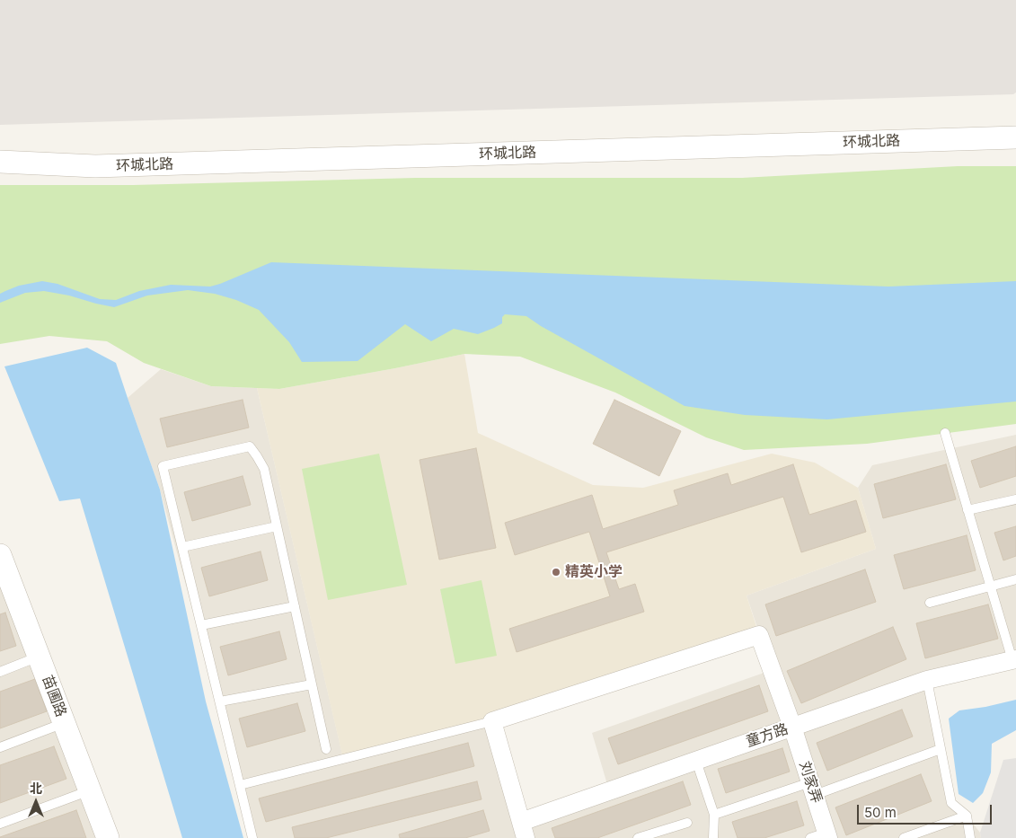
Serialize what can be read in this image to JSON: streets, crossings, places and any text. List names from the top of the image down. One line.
{"streets":{"street":["环城北路","苗圃路","童方路","刘家弄"]},"crossings":[["童方路","刘家弄"]],"places":["精英小学"],"scale_bar":"50 m","north":"top"}
